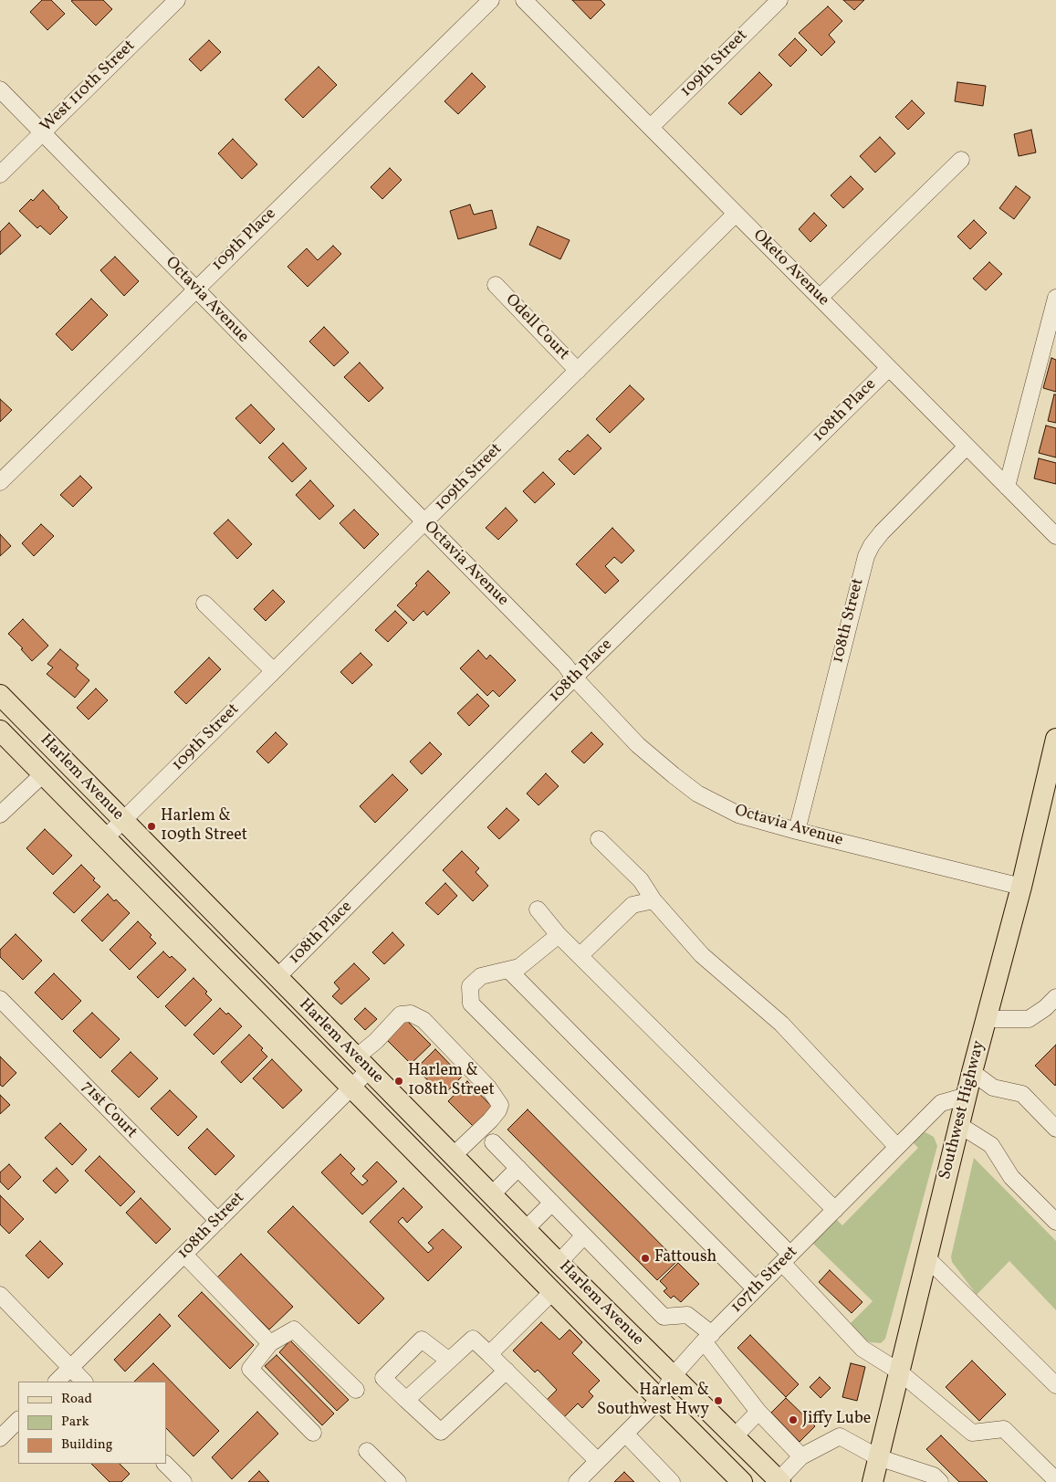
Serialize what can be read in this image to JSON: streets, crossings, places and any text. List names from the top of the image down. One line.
{"streets":{"main road":["Harlem Avenue","Southwest Highway"],"street":["109th Street","West 110th Street","109th Place","Oketo Avenue","Octavia Avenue","Odell Court","108th Place","108th Street","71st Court","107th Street"]},"crossings":[["109th Street","Oketo Avenue"],["109th Street","Octavia Avenue"],["109th Street","Odell Court"],["109th Street","Harlem Avenue"],["West 110th Street","Octavia Avenue"],["109th Place","Octavia Avenue"],["Oketo Avenue","108th Place"],["Oketo Avenue","108th Street"],["Octavia Avenue","108th Place"],["Octavia Avenue","108th Street"],["Octavia Avenue","Southwest Highway"],["108th Place","Harlem Avenue"],["108th Street","Harlem Avenue"],["108th Street","71st Court"],["Harlem Avenue","107th Street"],["Southwest Highway","107th Street"]],"places":["Harlem & 109th Street","Harlem & 108th Street","Fattoush","Harlem & Southwest Hwy","Jiffy Lube"],"legend":["Road","Park","Building"]}
